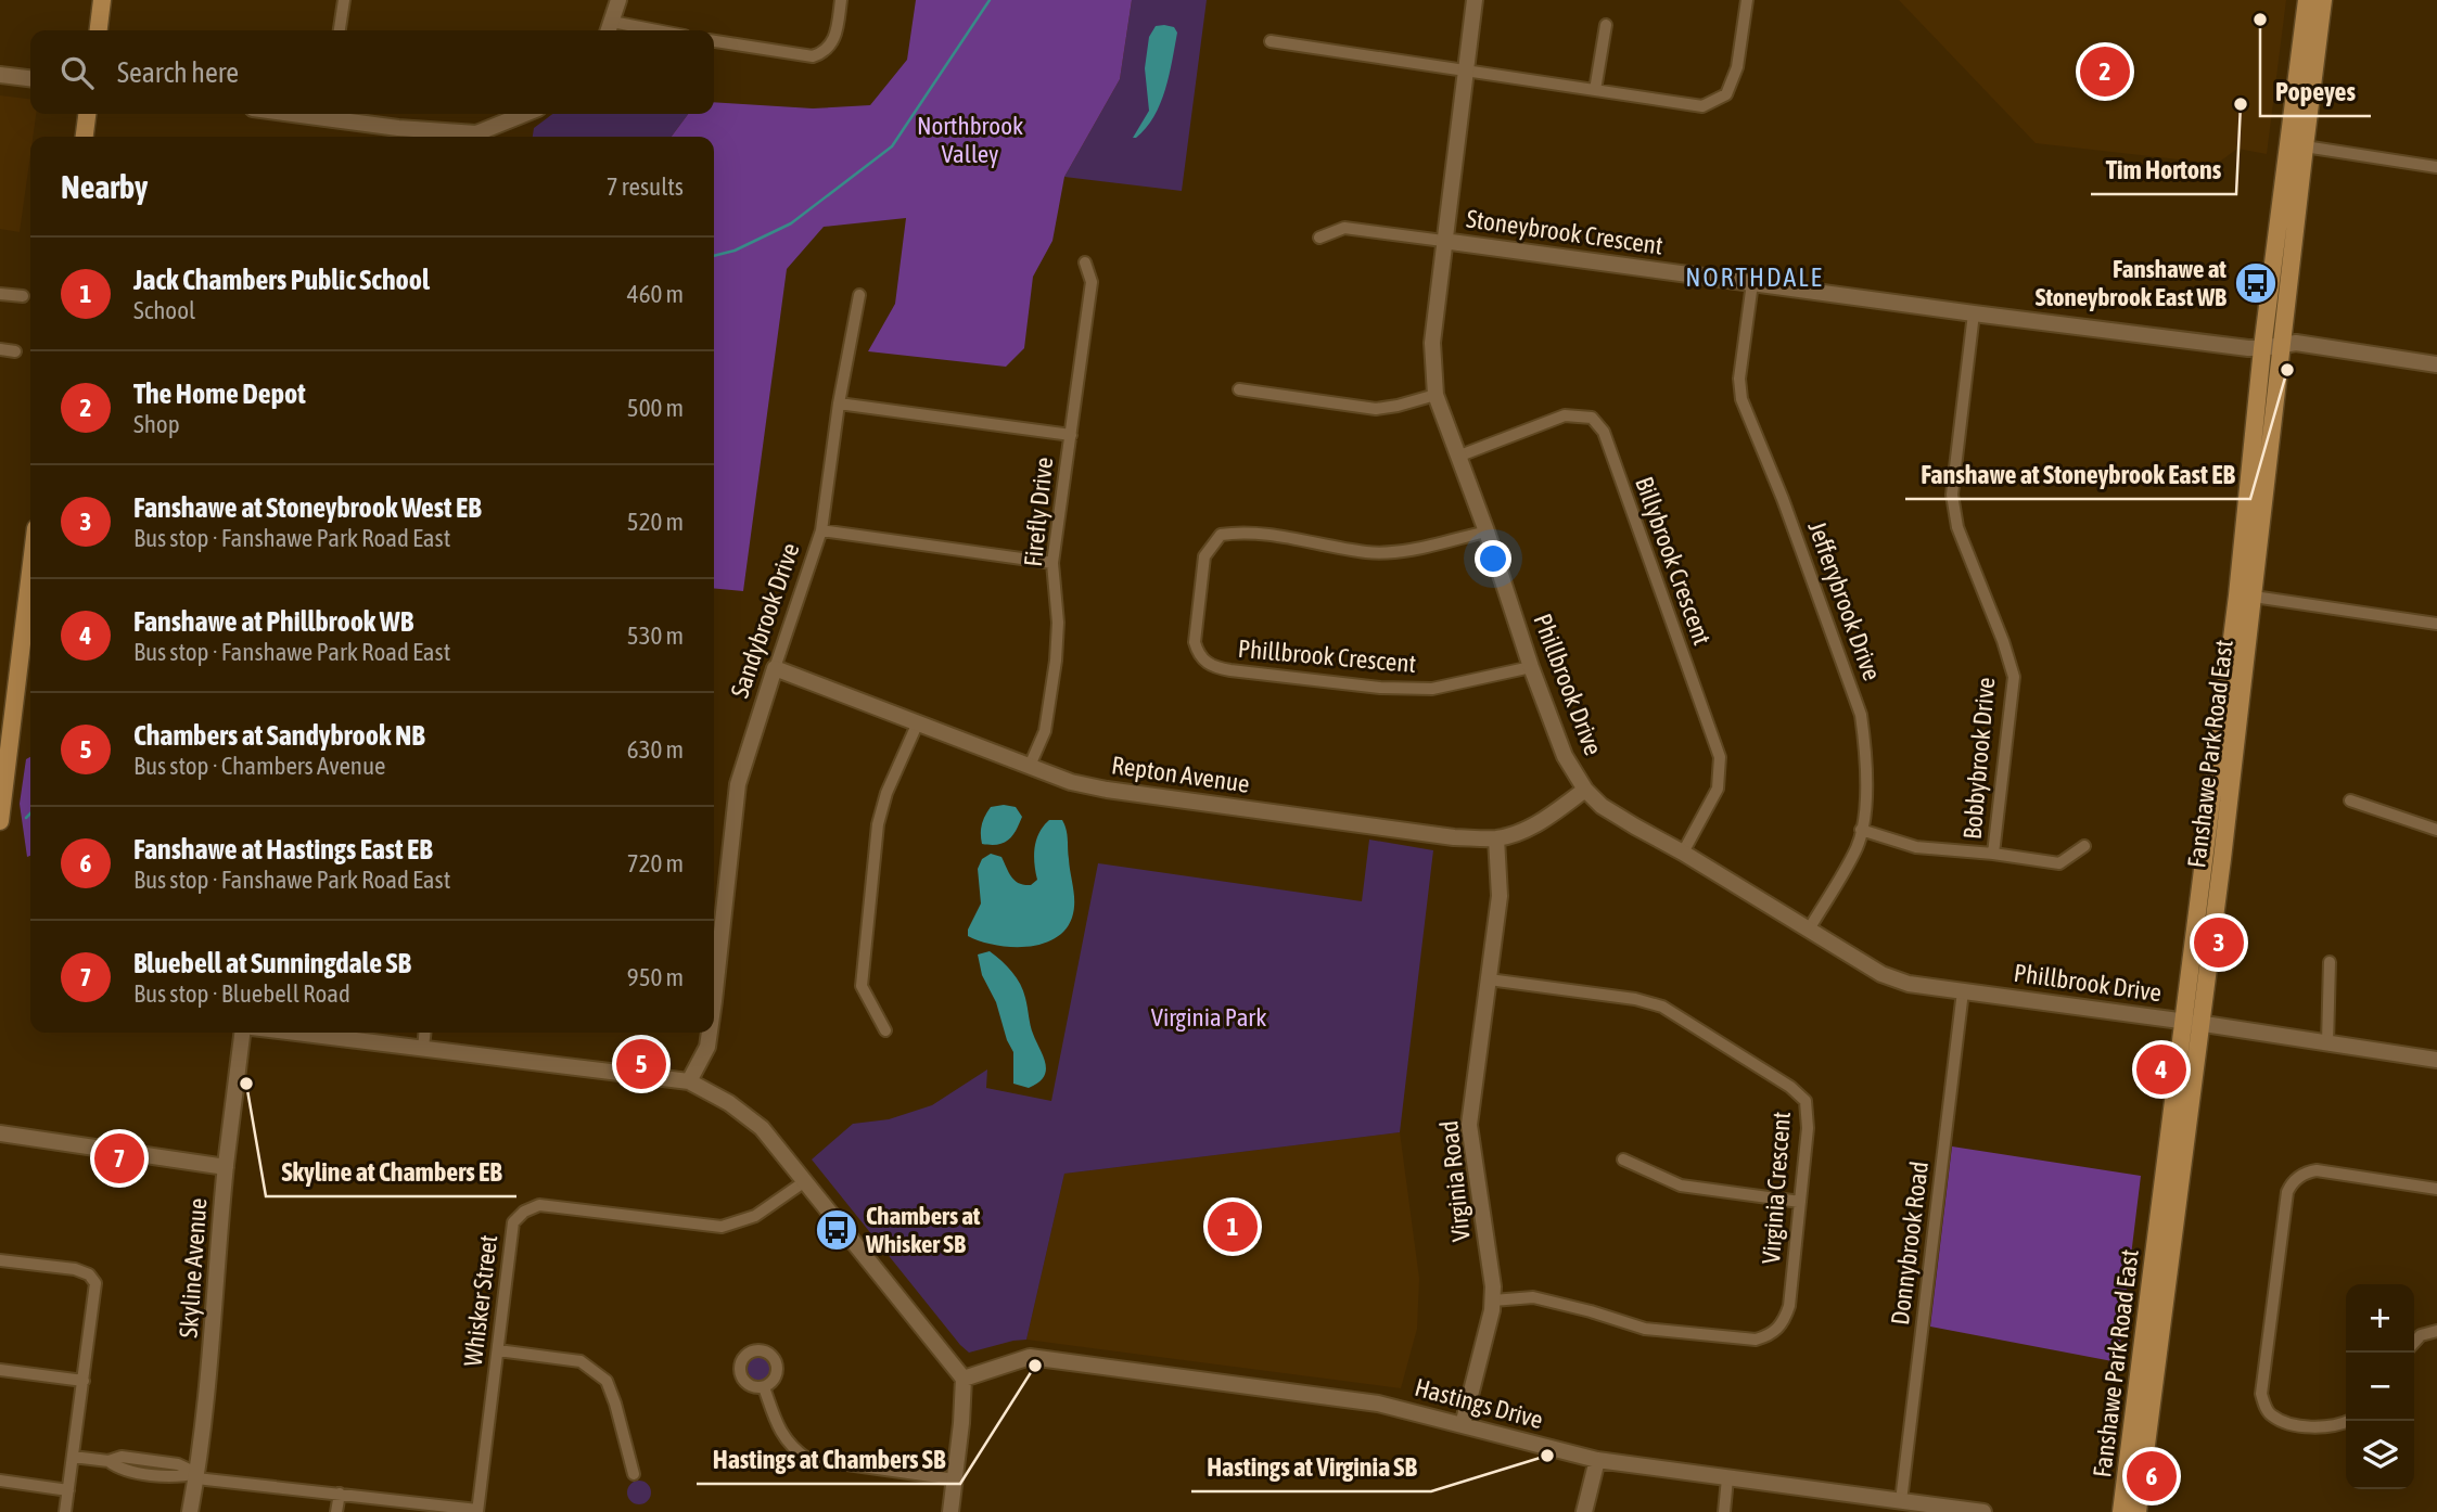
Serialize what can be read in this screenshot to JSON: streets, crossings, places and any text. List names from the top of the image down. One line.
{"streets":{"main road":["Fanshawe Park Road East"],"street":["Stoneybrook Crescent","Firefly Drive","Billybrook Crescent","Jefferybrook Drive","Sandybrook Drive","Phillbrook Crescent","Phillbrook Drive","Bobbybrook Drive","Repton Avenue","Virginia Road","Virginia Crescent","Donnybrook Road","Skyline Avenue","Whisker Street","Hastings Drive"]},"crossings":[["Stoneybrook Crescent","Jefferybrook Drive"],["Stoneybrook Crescent","Phillbrook Drive"],["Stoneybrook Crescent","Fanshawe Park Road East"],["Stoneybrook Crescent","Bobbybrook Drive"],["Firefly Drive","Sandybrook Drive"],["Firefly Drive","Repton Avenue"],["Billybrook Crescent","Phillbrook Drive"],["Jefferybrook Drive","Phillbrook Drive"],["Sandybrook Drive","Repton Avenue"],["Phillbrook Crescent","Phillbrook Drive"],["Phillbrook Drive","Fanshawe Park Road East"],["Phillbrook Drive","Repton Avenue"],["Phillbrook Drive","Donnybrook Road"],["Repton Avenue","Virginia Road"],["Virginia Road","Virginia Crescent"],["Virginia Road","Hastings Drive"],["Donnybrook Road","Hastings Drive"]],"districts":["NORTHDALE"],"parks":["Northbrook Valley","Virginia Park"],"places":{"other":["Popeyes","Tim Hortons","Fanshawe at Stoneybrook East EB","Skyline at Chambers EB","Hastings at Chambers SB","Hastings at Virginia SB"],"bus stop":["Fanshawe at Stoneybrook East WB","Chambers at Whisker SB"]},"page":{"search":"Search here","pins":["2","3","5","4","7","1","6"],"heading":["Nearby","7 results"],"list":[{"mark":"1","name":"Jack Chambers Public School","note":"School","value":"460 m"},{"mark":"2","name":"The Home Depot","note":"Shop","value":"500 m"},{"mark":"3","name":"Fanshawe at Stoneybrook West EB","note":"Bus stop · Fanshawe Park Road East","value":"520 m"},{"mark":"4","name":"Fanshawe at Phillbrook WB","note":"Bus stop · Fanshawe Park Road East","value":"530 m"},{"mark":"5","name":"Chambers at Sandybrook NB","note":"Bus stop · Chambers Avenue","value":"630 m"},{"mark":"6","name":"Fanshawe at Hastings East EB","note":"Bus stop · Fanshawe Park Road East","value":"720 m"},{"mark":"7","name":"Bluebell at Sunningdale SB","note":"Bus stop · Bluebell Road","value":"950 m"}],"map_buttons":["+","−"]}}
